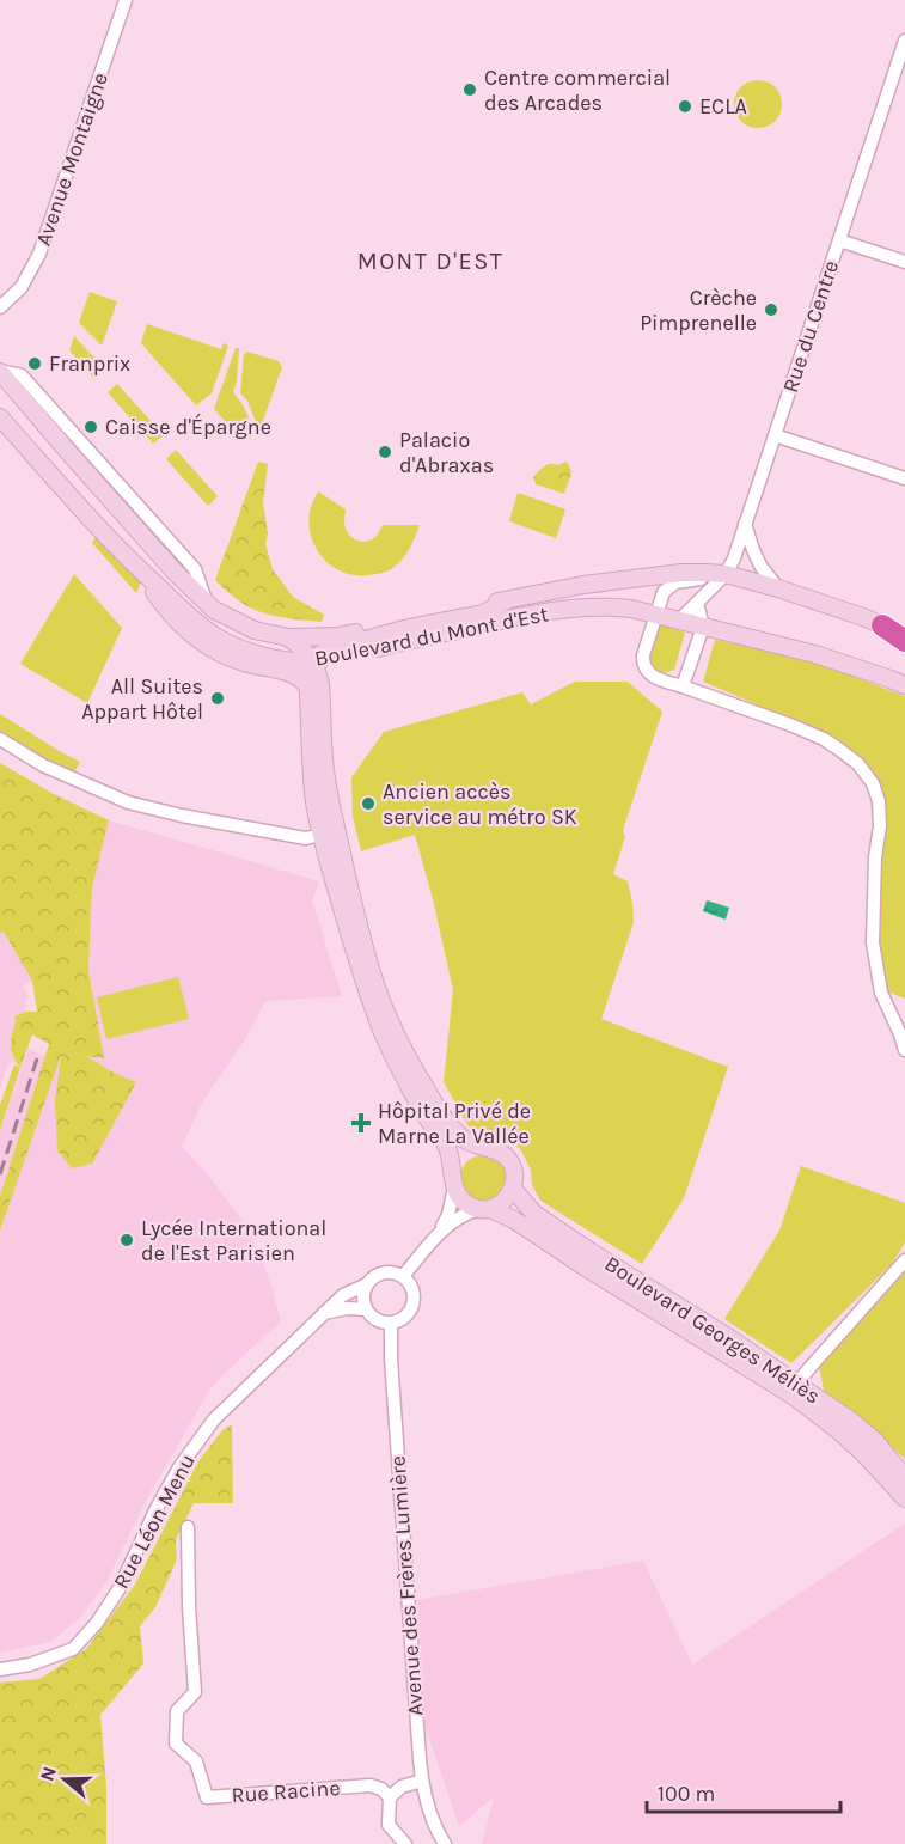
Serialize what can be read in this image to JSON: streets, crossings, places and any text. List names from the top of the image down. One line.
{"streets":{"main road":["Boulevard du Mont d'Est","Boulevard Georges Méliès"],"street":["Avenue Montaigne","Rue du Centre","Rue Léon Menu","Avenue des Frères Lumière","Rue Racine"]},"crossings":[["Rue du Centre","Boulevard du Mont d'Est"],["Rue Léon Menu","Avenue des Frères Lumière"]],"districts":["MONT D'EST"],"places":{"other":["Centre commercial des Arcades","ECLA","Crèche Pimprenelle","Franprix","Caisse d'Épargne","Palacio d'Abraxas","All Suites Appart Hôtel","Ancien accès service au métro SK","Lycée International de l'Est Parisien"],"health":["Hôpital Privé de Marne La Vallée"]},"scale_bar":"100 m","north":"left"}
